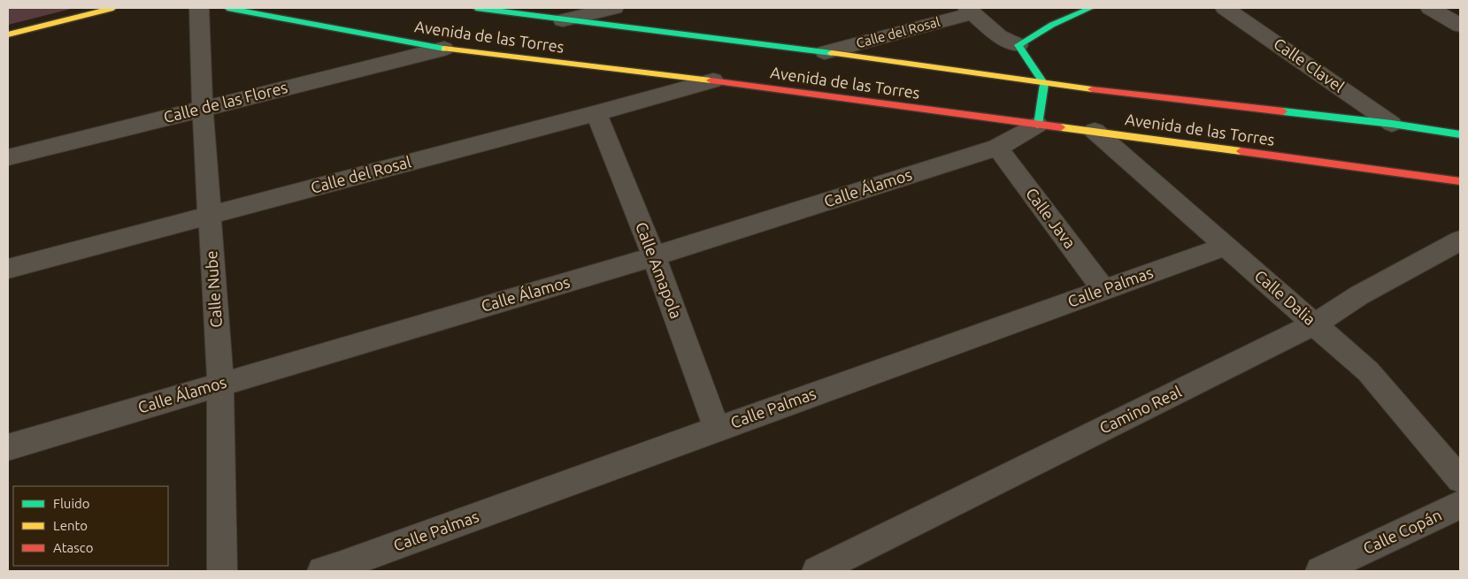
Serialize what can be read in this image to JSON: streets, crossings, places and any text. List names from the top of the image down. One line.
{"streets":{"street":["Calle del Rosal","Avenida de las Torres","Calle Clavel","Calle de las Flores","Calle Álamos","Calle Java","Calle Amapola","Calle Palmas","Calle Nube","Calle Dalia","Camino Real","Calle Copán"]},"crossings":[["Calle del Rosal","Avenida de las Torres"],["Calle del Rosal","Calle Amapola"],["Calle del Rosal","Calle Nube"],["Avenida de las Torres","Calle Clavel"],["Avenida de las Torres","Calle de las Flores"],["Avenida de las Torres","Calle Álamos"],["Avenida de las Torres","Calle Dalia"],["Calle de las Flores","Calle Nube"],["Calle Álamos","Calle Java"],["Calle Álamos","Calle Amapola"],["Calle Álamos","Calle Nube"],["Calle Java","Calle Palmas"],["Calle Amapola","Calle Palmas"],["Calle Palmas","Calle Dalia"],["Calle Dalia","Camino Real"]],"legend":["Fluido","Lento","Atasco"]}
